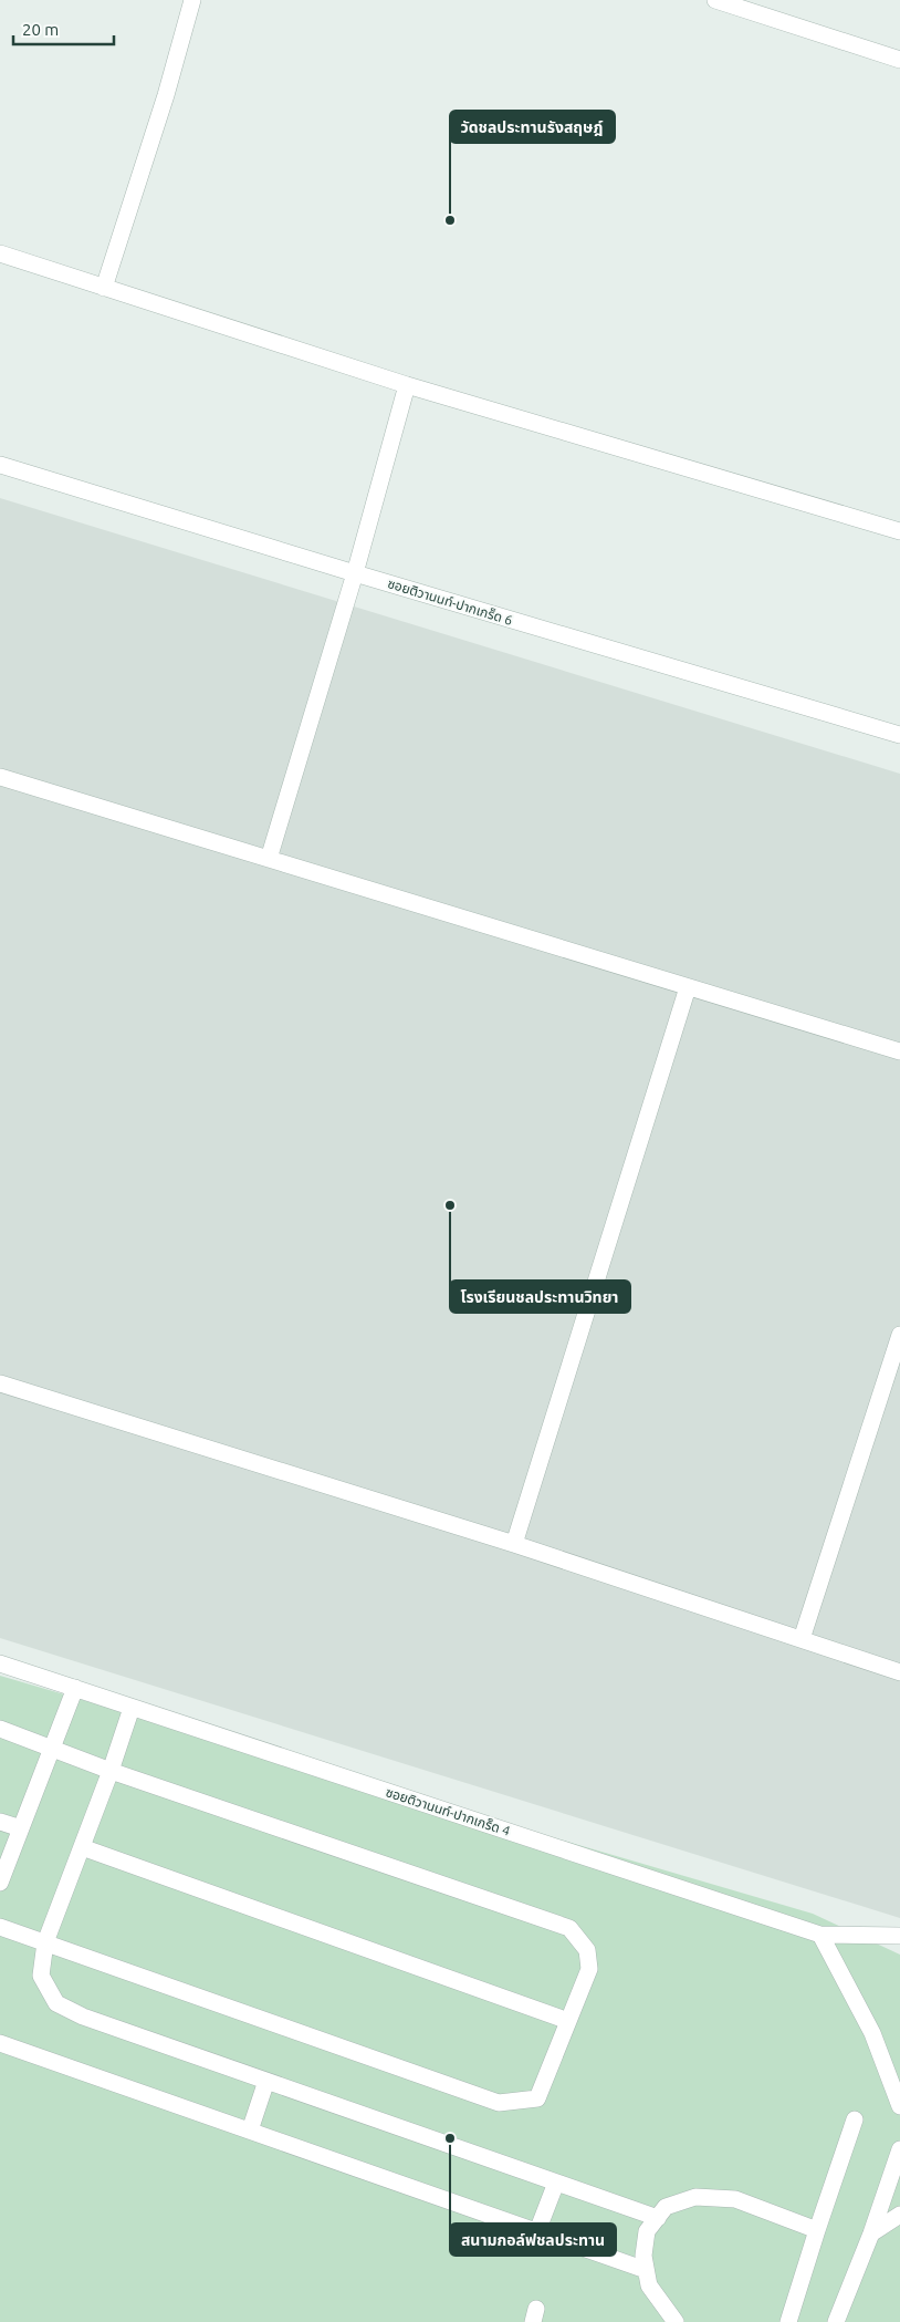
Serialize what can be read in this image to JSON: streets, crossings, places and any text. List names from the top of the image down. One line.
{"streets":{"street":["ซอยติวานนท์-ปากเกร็ด 6","ซอยติวานนท์-ปากเกร็ด 4"]},"places":["วัดชลประทานรังสฤษฎ์","โรงเรียนชลประทานวิทยา","สนามกอล์ฟชลประทาน"],"scale_bar":"20 m"}
